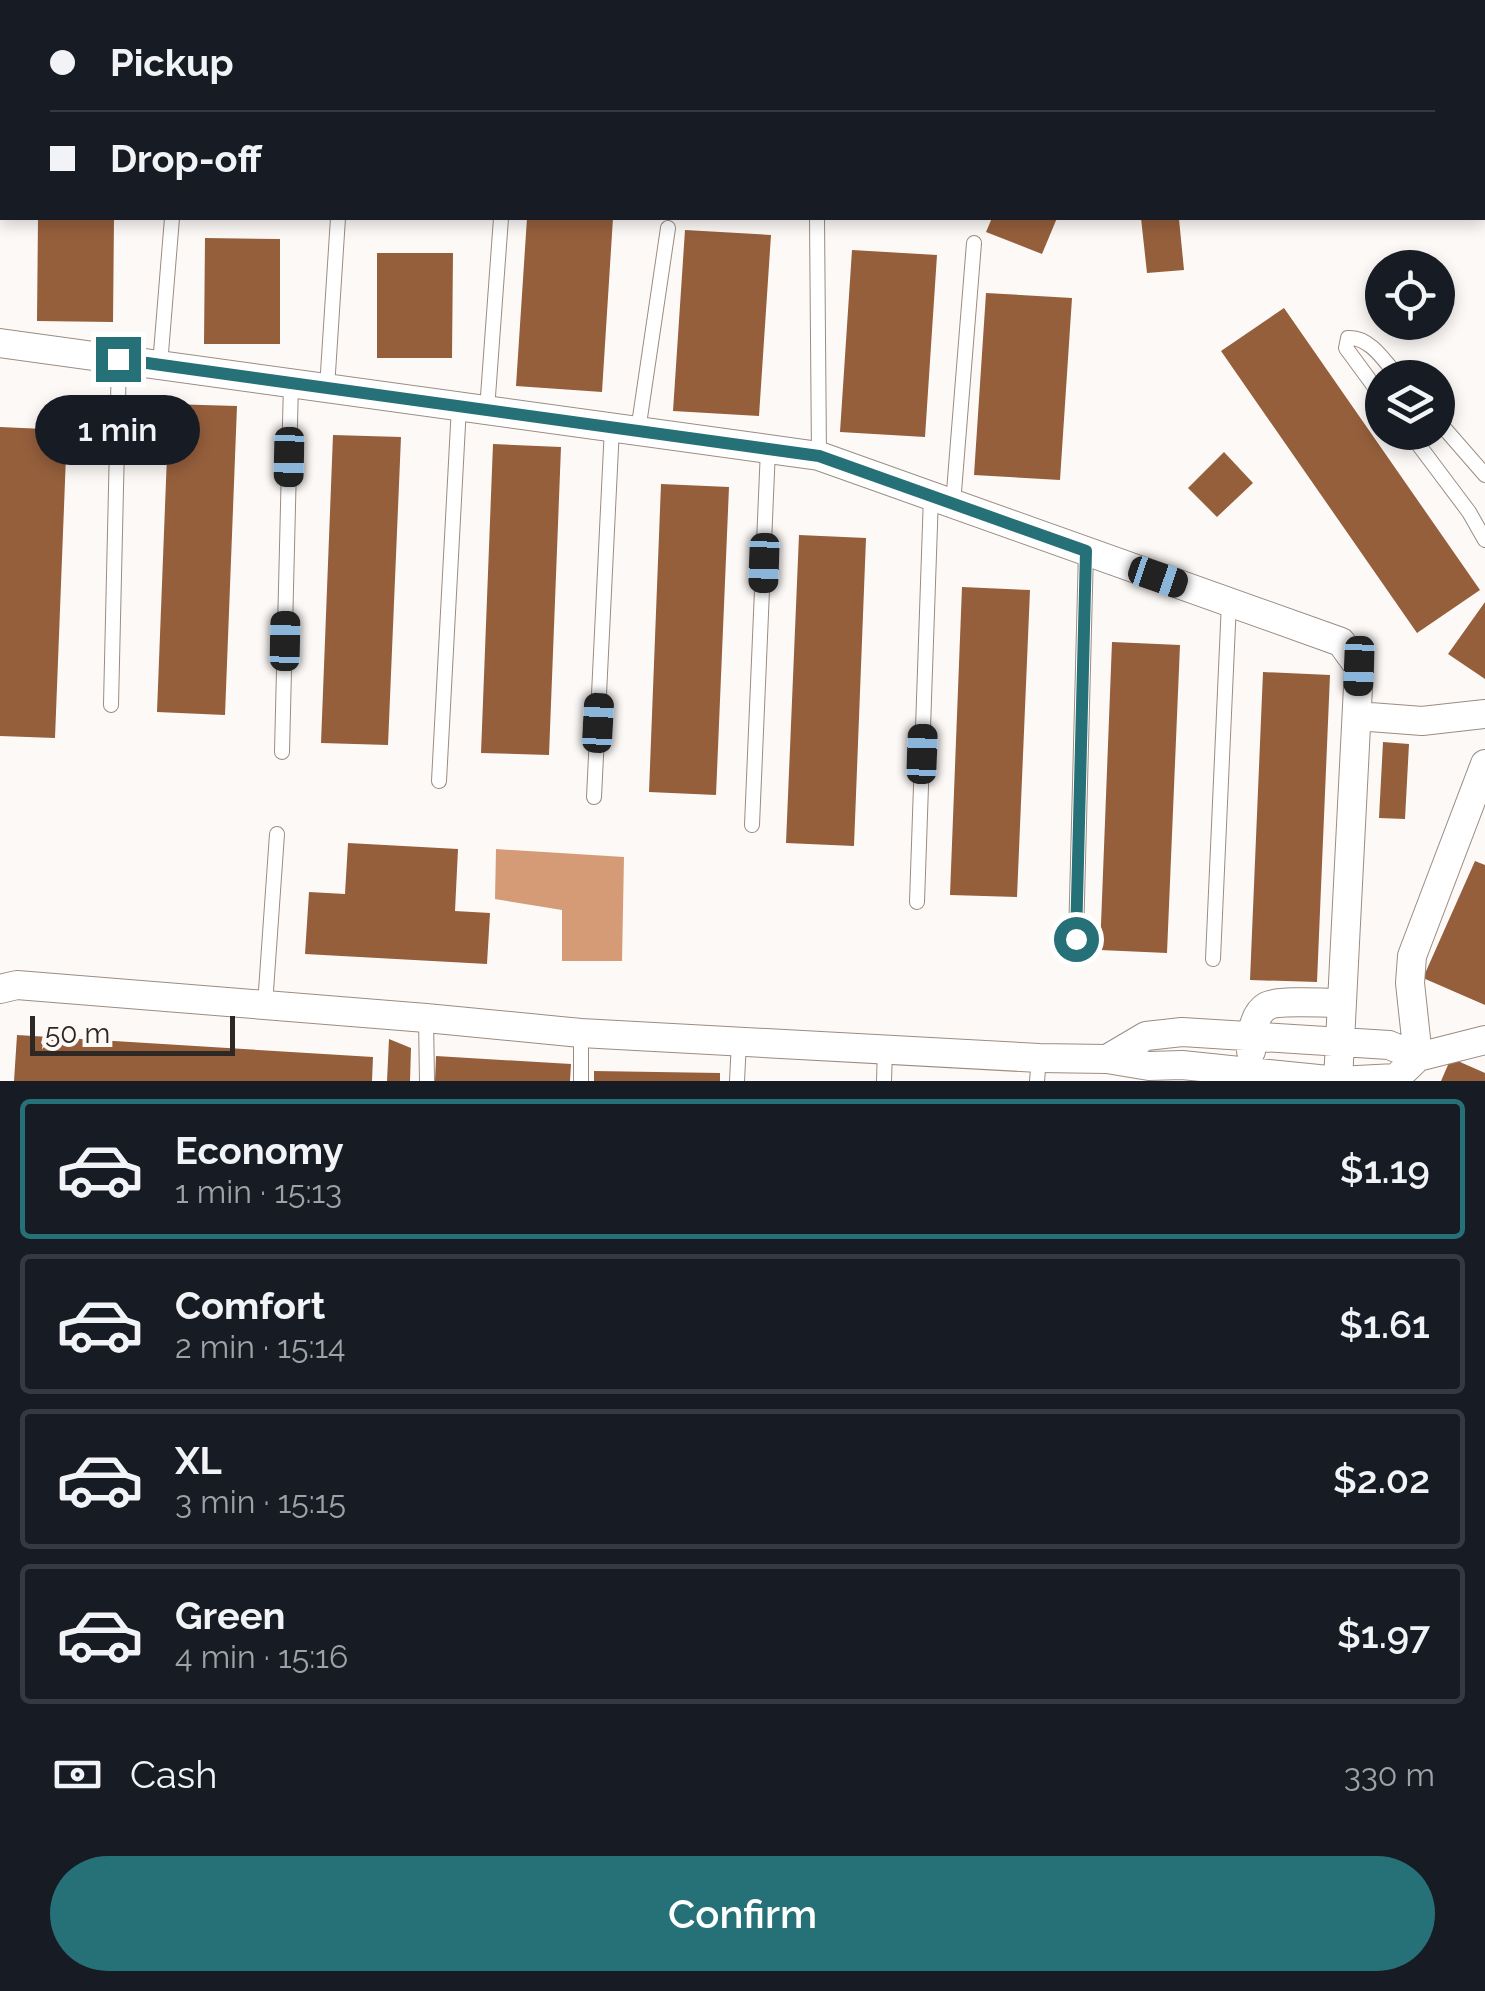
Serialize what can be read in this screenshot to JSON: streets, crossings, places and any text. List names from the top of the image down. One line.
{"scale_bar":"50 m","page":{"banner":["Pickup","Drop-off"],"bubble":"1 min","scale":"50 m","list":[{"name":"Economy","note":"1 min · 15:13","value":"$1.19"},{"name":"Comfort","note":"2 min · 15:14","value":"$1.61"},{"name":"XL","note":"3 min · 15:15","value":"$2.02"},{"name":"Green","note":"4 min · 15:16","value":"$1.97"}],"pay":["Cash","330 m"],"buttons":"Confirm"}}
